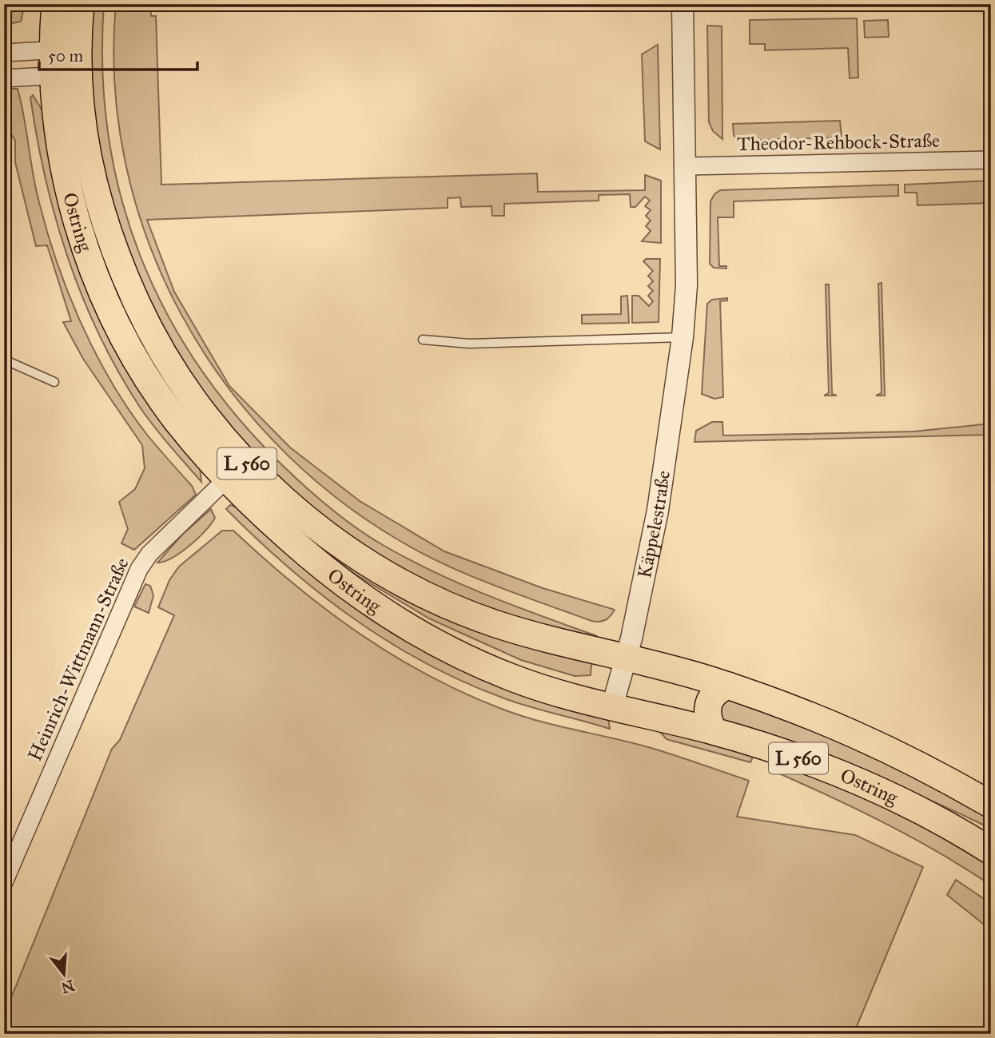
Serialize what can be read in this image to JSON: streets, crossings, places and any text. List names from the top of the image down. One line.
{"streets":{"main road":["Ostring","L 560"],"street":["Theodor-Rehbock-Straße","Käppelestraße","Heinrich-Wittmann-Straße"]},"crossings":[["Theodor-Rehbock-Straße","Käppelestraße"],["Ostring","Käppelestraße"],["Ostring","Heinrich-Wittmann-Straße"]],"scale_bar":"50 m","north":"bottom"}
